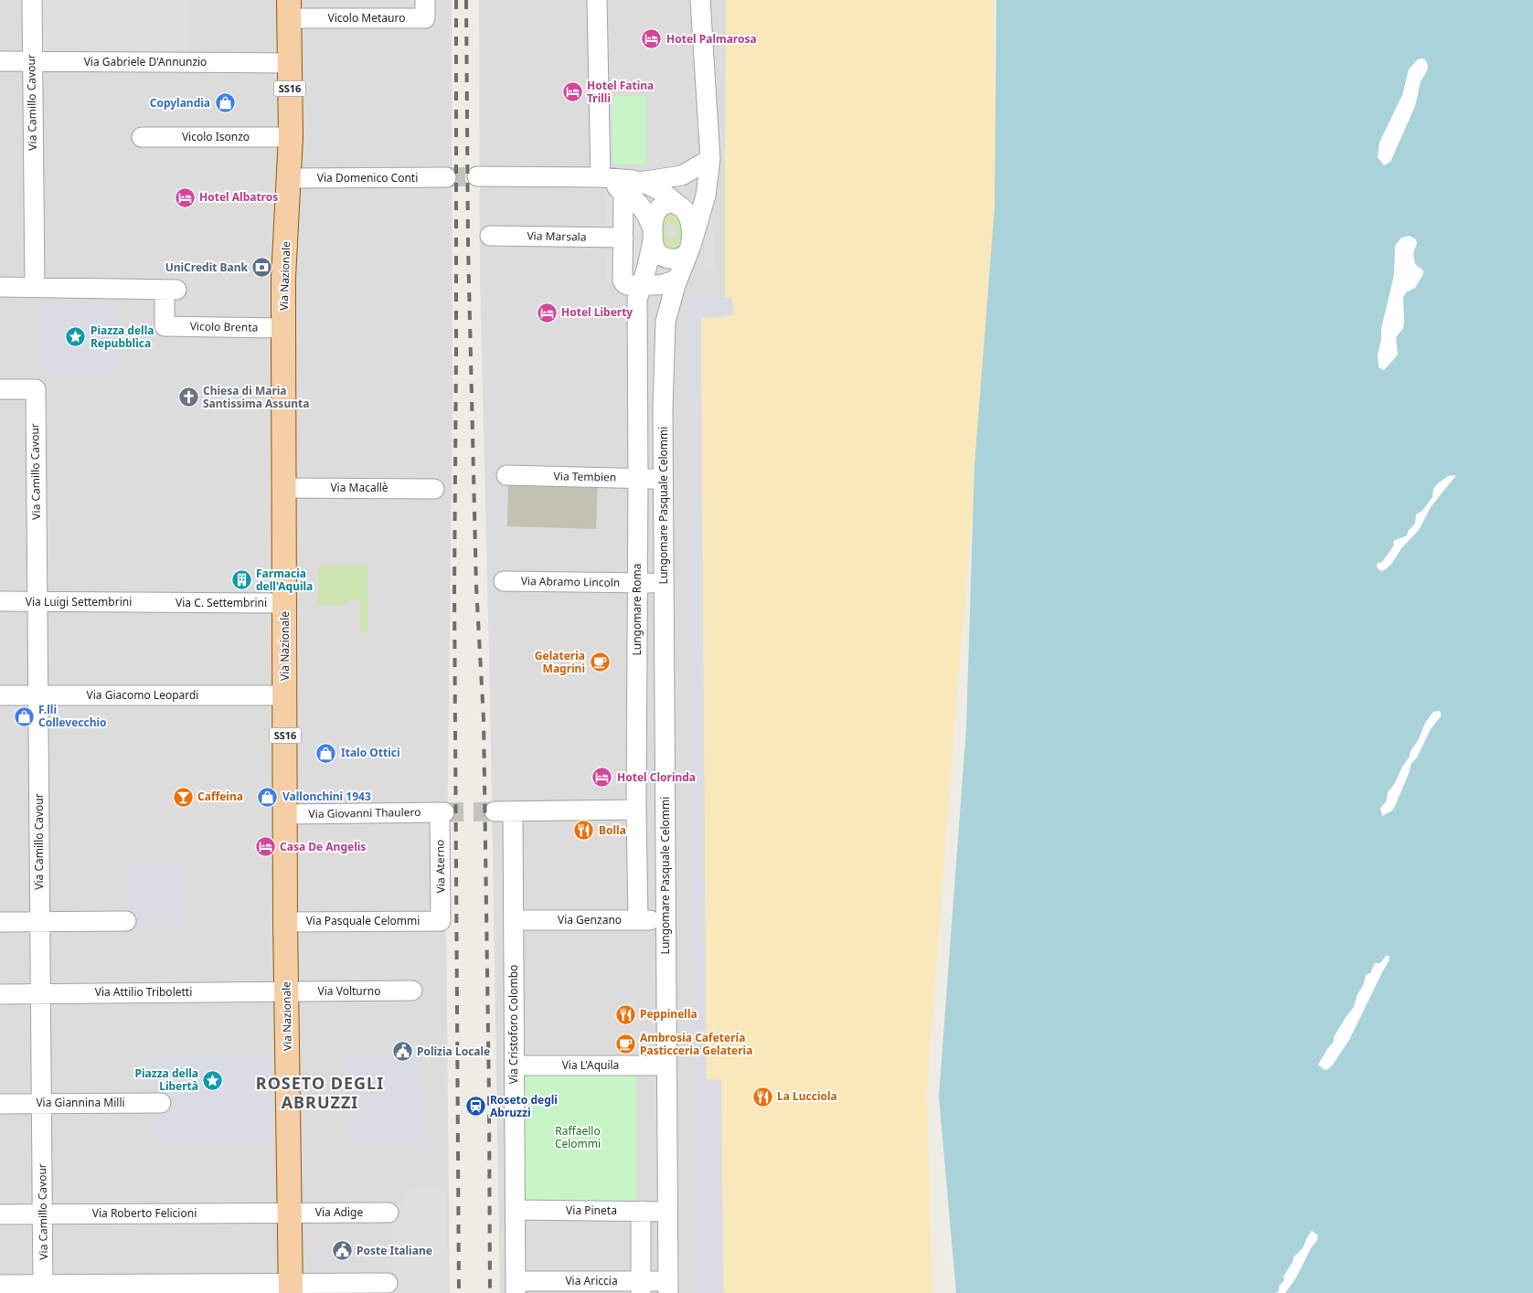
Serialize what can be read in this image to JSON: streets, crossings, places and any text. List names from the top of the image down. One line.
{"streets":{"main road":["SS16","Via Nazionale"],"street":["Vicolo Metauro","Via Gabriele D'Annunzio","Via Camillo Cavour","Vicolo Isonzo","Via Domenico Conti","Via Marsala","Vicolo Brenta","Via Tembien","Via Macallè","Lungomare Pasquale Celommi","Via Abramo Lincoln","Via Luigi Settembrini","Via C. Settembrini","Lungomare Roma","Via Giacomo Leopardi","Via Giovanni Thaulero","Via Aterno","Via Genzano","Via Pasquale Celommi","Via Volturno","Via Attilio Triboletti","Via Cristoforo Colombo","Via L'Aquila","Via Giannina Milli","Via Pineta","Via Adige","Via Roberto Felicioni","Via Ariccia"]},"crossings":[["Vicolo Metauro","Via Nazionale"],["Via Gabriele D'Annunzio","Via Camillo Cavour"],["Via Gabriele D'Annunzio","Via Nazionale"],["Via Camillo Cavour","Vicolo Brenta"],["Via Camillo Cavour","Via Luigi Settembrini"],["Via Camillo Cavour","Via Giacomo Leopardi"],["Via Camillo Cavour","Via Attilio Triboletti"],["Via Camillo Cavour","Via Giannina Milli"],["Via Camillo Cavour","Via Roberto Felicioni"],["Vicolo Isonzo","Via Nazionale"],["Via Domenico Conti","Via Nazionale"],["Via Nazionale","Vicolo Brenta"],["Via Nazionale","Via Macallè"],["Via Nazionale","Via C. Settembrini"],["Via Nazionale","Via Giacomo Leopardi"],["Via Nazionale","Via Giovanni Thaulero"],["Via Nazionale","Via Pasquale Celommi"],["Via Nazionale","Via Volturno"],["Via Nazionale","Via Attilio Triboletti"],["Via Nazionale","Via Adige"],["Via Nazionale","Via Roberto Felicioni"],["Via Tembien","Lungomare Pasquale Celommi"],["Via Tembien","Lungomare Roma"],["Lungomare Pasquale Celommi","Via Abramo Lincoln"],["Lungomare Pasquale Celommi","Via Genzano"],["Lungomare Pasquale Celommi","Via L'Aquila"],["Lungomare Pasquale Celommi","Via Pineta"],["Lungomare Pasquale Celommi","Via Ariccia"],["Via Abramo Lincoln","Lungomare Roma"],["Via Luigi Settembrini","Via C. Settembrini"],["Lungomare Roma","Via Genzano"],["Lungomare Roma","Via Cristoforo Colombo"],["Via Giovanni Thaulero","Via Aterno"],["Via Aterno","Via Pasquale Celommi"],["Via Genzano","Via Cristoforo Colombo"],["Via Volturno","Via Attilio Triboletti"],["Via Cristoforo Colombo","Via L'Aquila"],["Via Cristoforo Colombo","Via Pineta"],["Via Cristoforo Colombo","Via Ariccia"],["Via Adige","Via Roberto Felicioni"]],"districts":["ROSETO DEGLI ABRUZZI"],"parks":["Raffaello Celommi"],"places":{"hotel":["Hotel Palmarosa","Hotel Fatina Trilli","Hotel Albatros","Hotel Liberty","Hotel Clorinda","Casa De Angelis"],"shop":["Copylandia","F.lli Collevecchio","Italo Ottici","Vallonchini 1943"],"bank":["UniCredit Bank"],"place":["Piazza della Repubblica","Piazza della Libertà"],"church":["Chiesa di Maria Santissima Assunta"],"building":["Farmacia dell'Aquila"],"cafe":["Gelateria Magrini","Ambrosia Cafetería Pasticceria Gelateria"],"bar":["Caffeina"],"restaurant":["Bolla","Peppinella","La Lucciola"],"public building":["Polizia Locale","Poste Italiane"],"station":["Roseto degli Abruzzi"]}}
